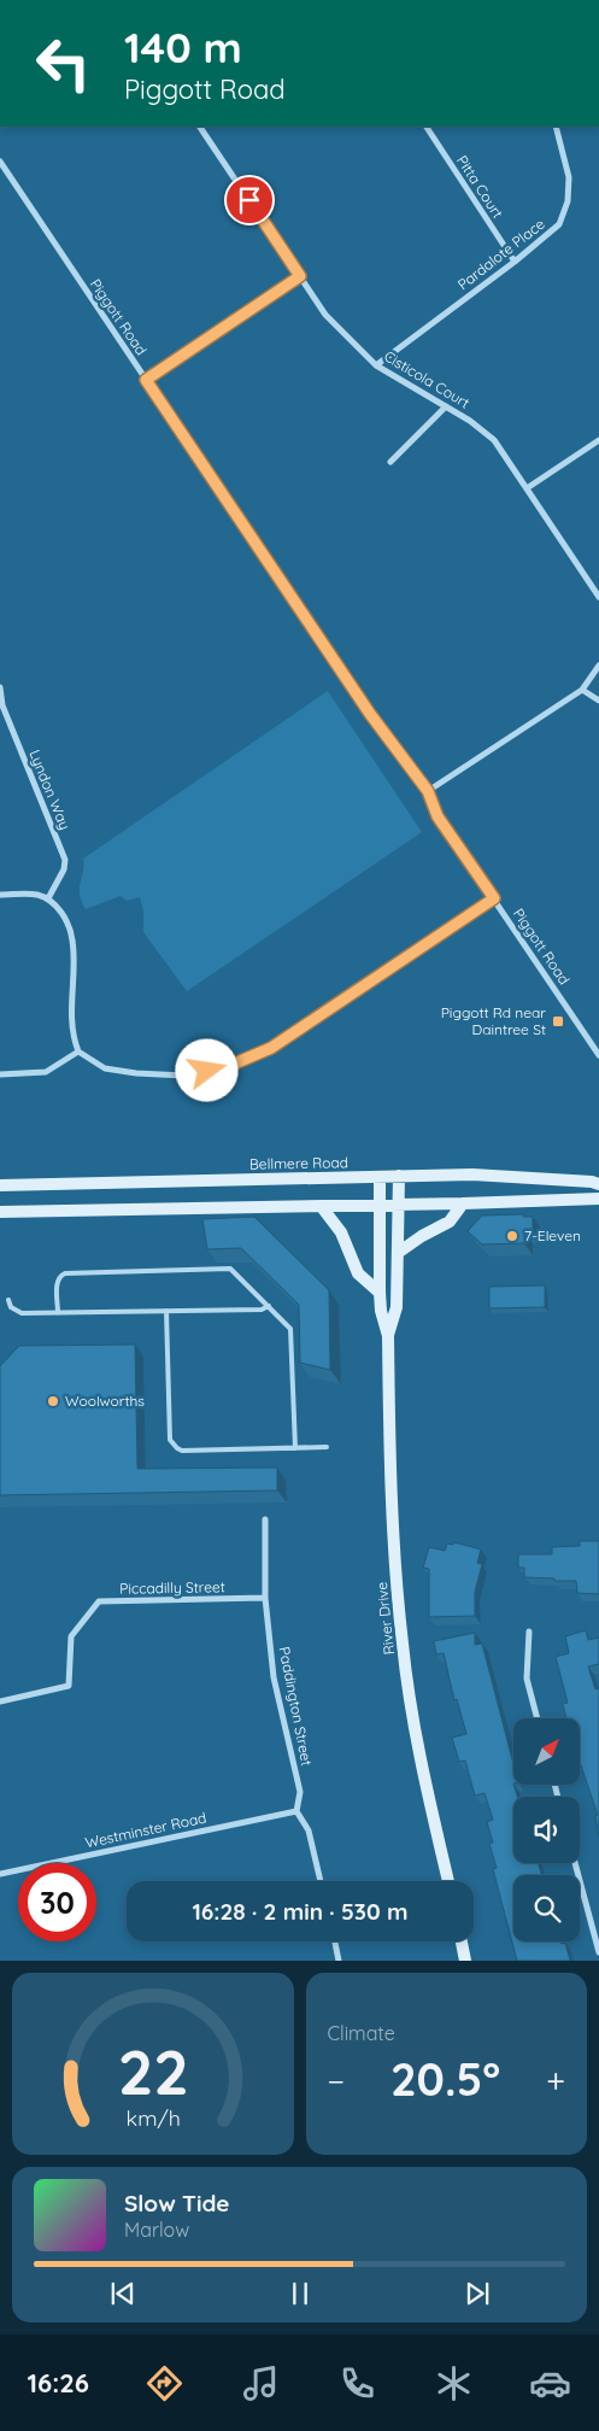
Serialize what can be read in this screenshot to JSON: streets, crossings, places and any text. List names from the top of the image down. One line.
{"streets":{"main road":["Bellmere Road","River Drive"],"street":["Pitta Court","Pardalote Place","Piggott Road","Cisticola Court","Lyndon Way","Piccadilly Street","Paddington Street","Westminster Road"]},"crossings":[["Pitta Court","Pardalote Place"],["Pardalote Place","Cisticola Court"],["Bellmere Road","River Drive"],["Piccadilly Street","Paddington Street"],["Paddington Street","Westminster Road"]],"places":{"transit":["Piggott Rd near Daintree St"],"other":["7-Eleven","Woolworths"]},"north":"top right","page":{"turn":["140 m","Piggott Road"],"limit":"30","trip":"16:28 · 2 min · 530 m","tile":"Climate","heat":["−","20.5°","+"],"song":["Slow Tide","Marlow"],"tabs":"16:26","gauge":["22","km/h"]}}
